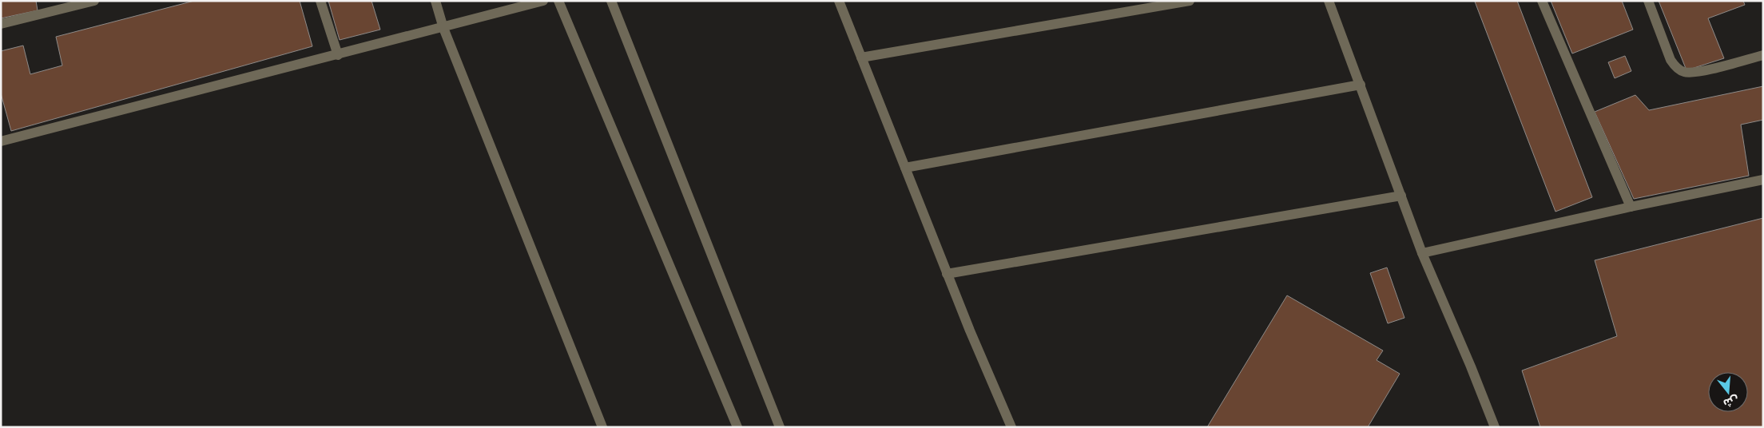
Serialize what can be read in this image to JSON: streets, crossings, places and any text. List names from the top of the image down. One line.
{"north":"bottom"}
